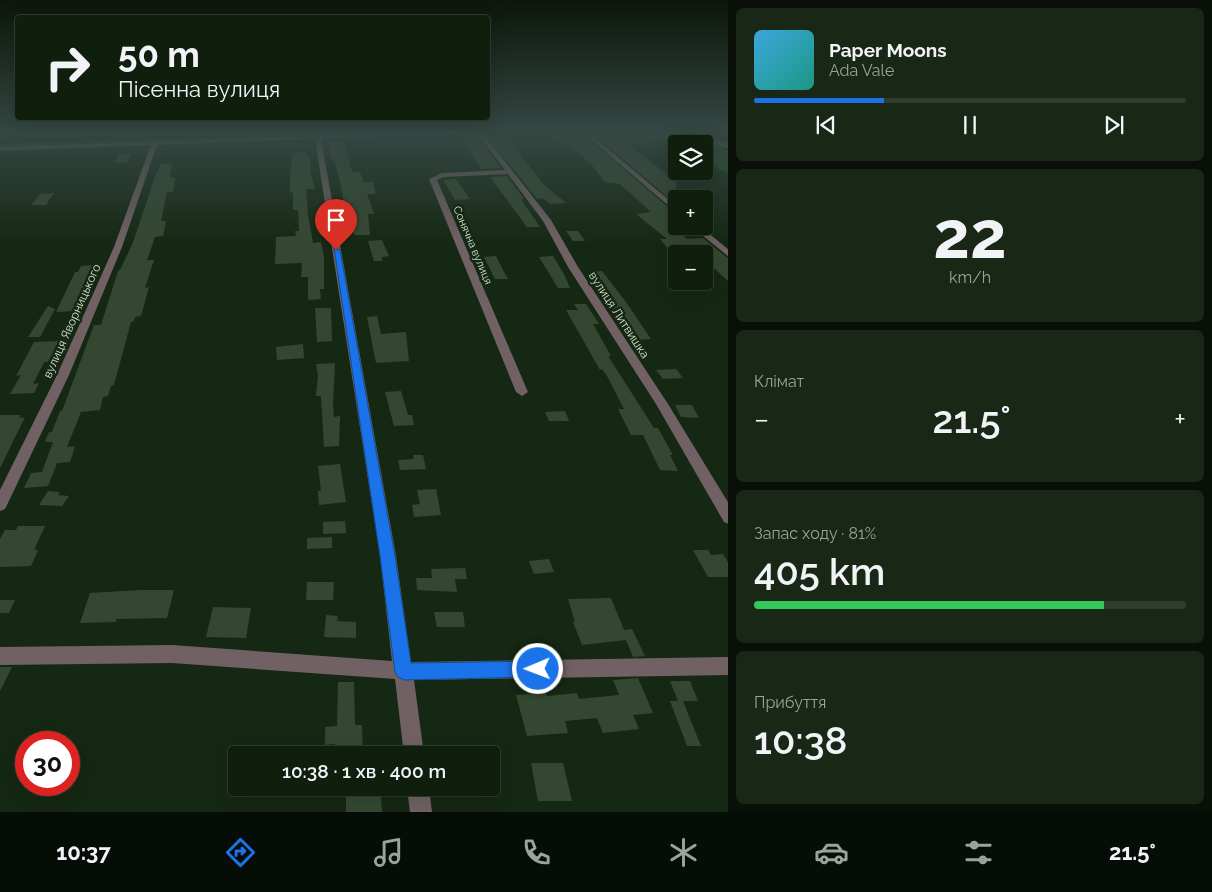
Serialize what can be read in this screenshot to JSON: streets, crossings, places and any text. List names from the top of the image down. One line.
{"streets":{"street":["Сонячна вулиця","вулиця Литвишка","вулиця Яворницького"]},"crossings":[["Сонячна вулиця","вулиця Литвишка"]],"page":{"turn":["50 m","Пісенна вулиця"],"song":["Paper Moons","Ada Vale"],"map_buttons":["+","−"],"tile":[["22","km/h"],"Клімат",["Запас ходу · 81%","405 km"],["Прибуття","10:38"]],"heat":["−","21.5°","+"],"limit":"30","trip":"10:38 · 1 хв · 400 m","tabs":["10:37","21.5°"]}}
